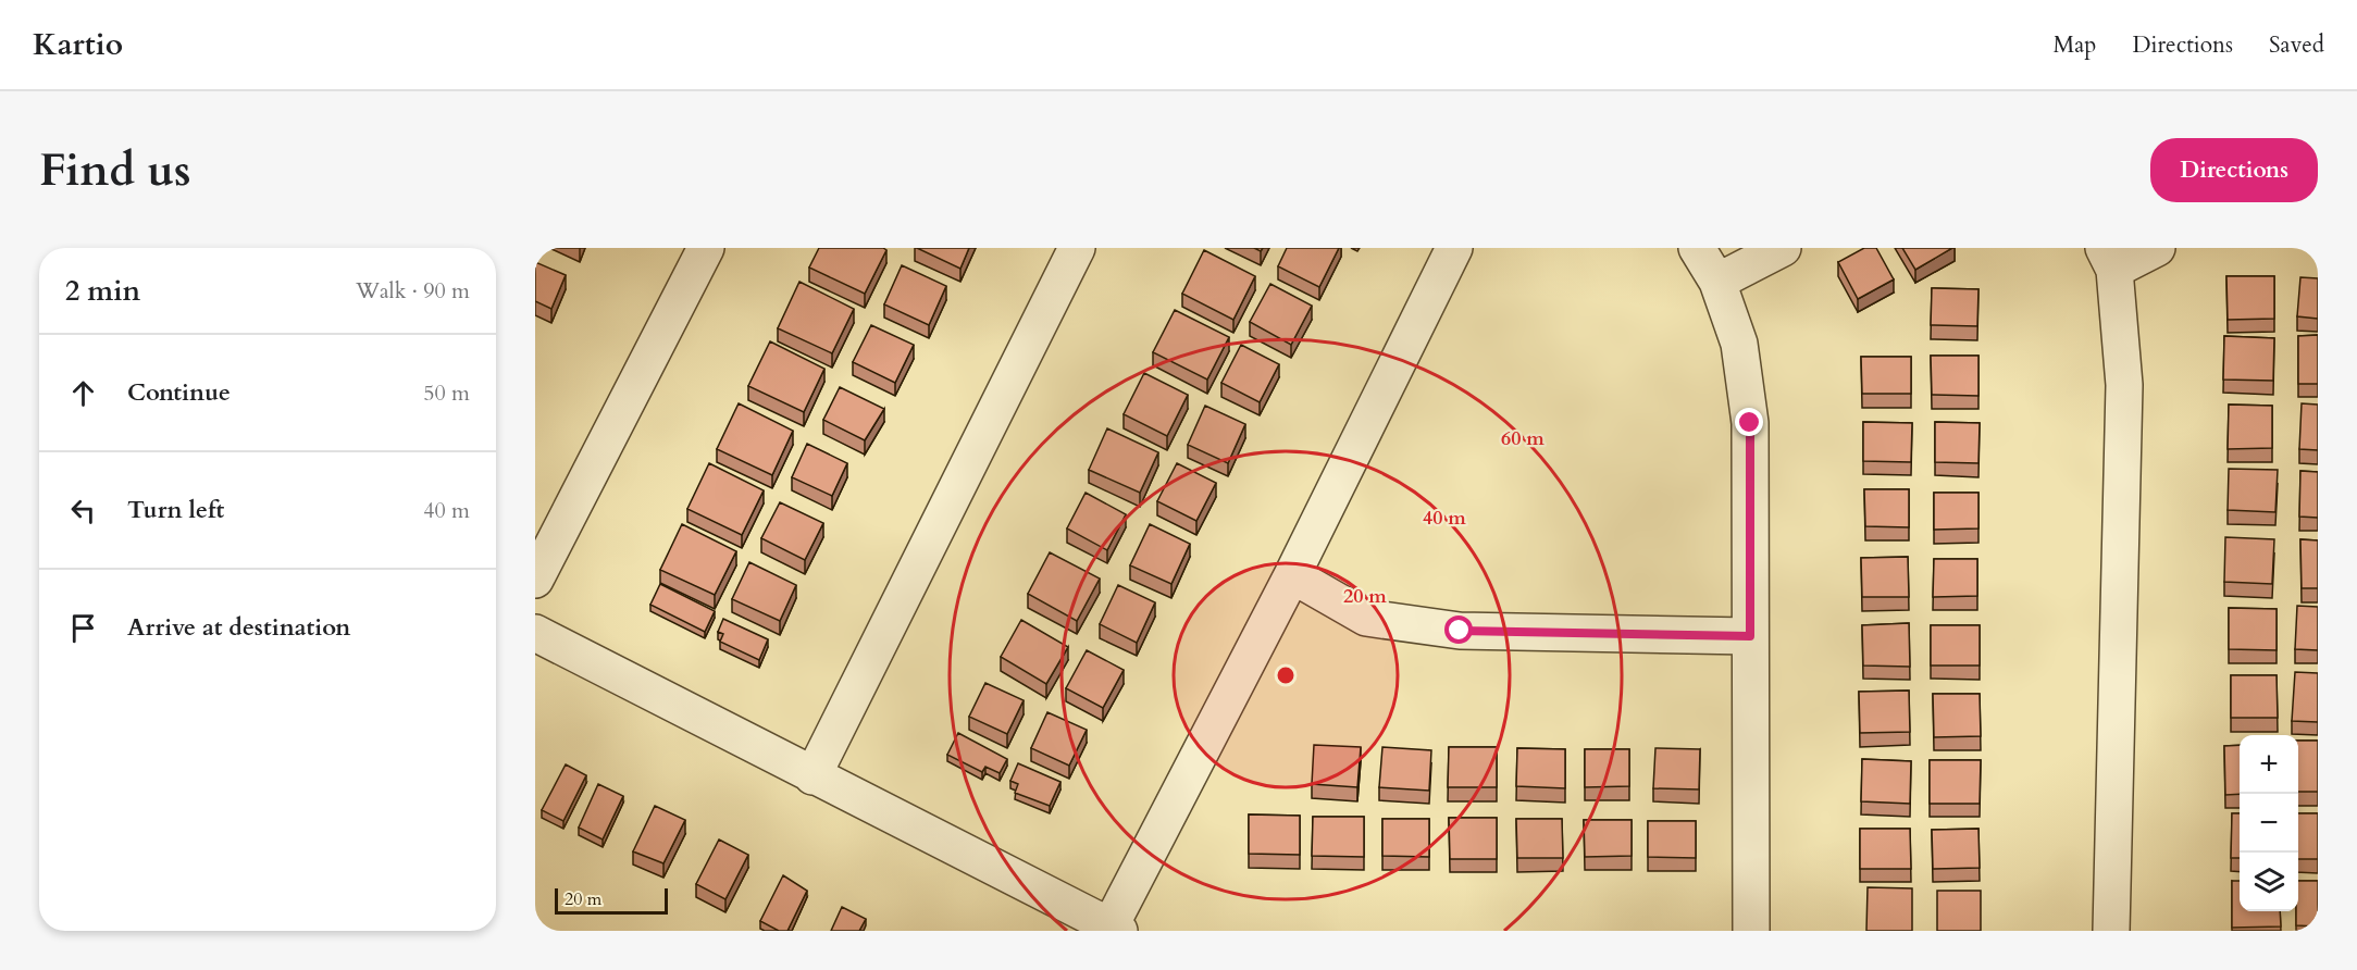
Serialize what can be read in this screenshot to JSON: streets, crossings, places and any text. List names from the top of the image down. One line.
{"scale_bar":"20 m","page":{"header":"Kartio","nav":["Map","Directions","Saved"],"buttons":"Directions","title":"Find us","heading":["2 min","Walk · 90 m"],"list":[["Continue","50 m"],["Turn left","40 m"],"Arrive at destination"],"map_buttons":["+","−"],"scale":"20 m"},"rings":["60 m","40 m","20 m"]}
